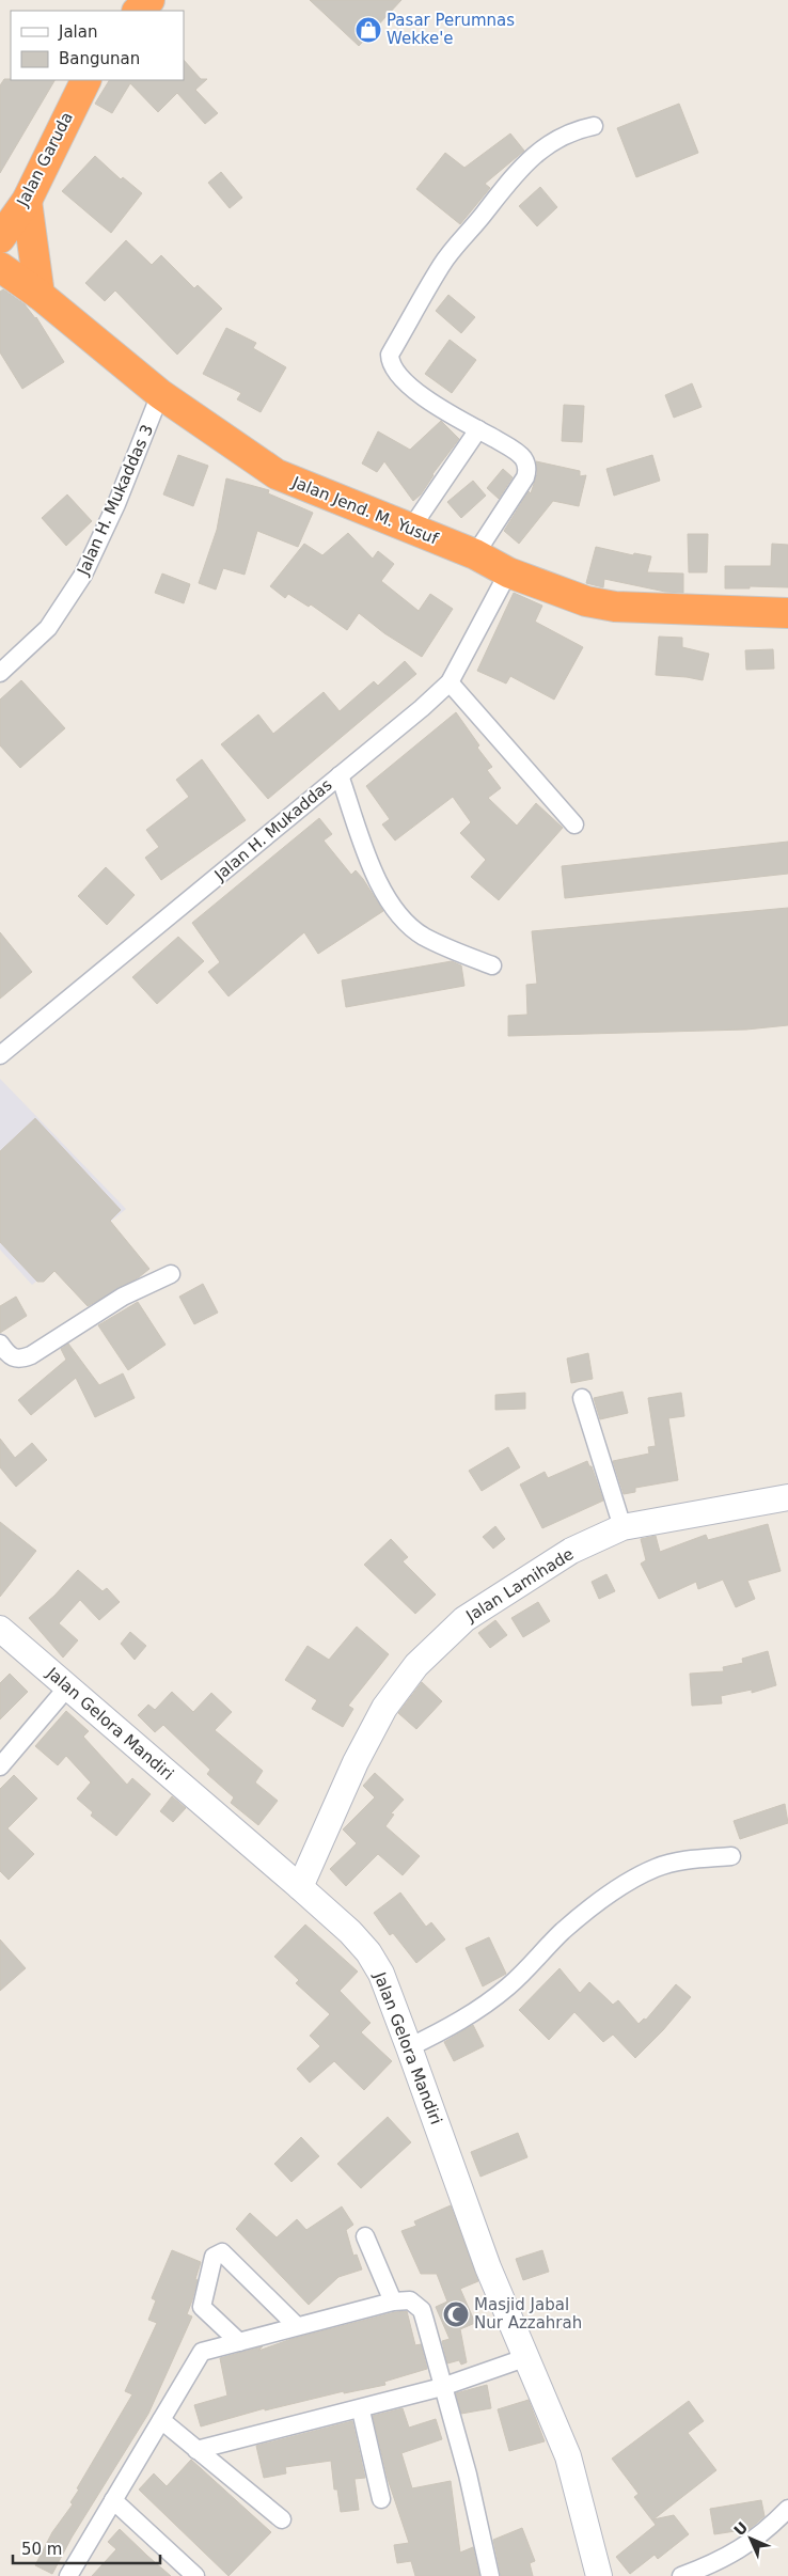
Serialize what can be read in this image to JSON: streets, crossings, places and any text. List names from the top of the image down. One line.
{"streets":{"highway":["Jalan Garuda","Jalan Jend. M. Yusuf"],"street":["Jalan H. Mukaddas 3","Jalan H. Mukaddas","Jalan Lamihade","Jalan Gelora Mandiri"]},"crossings":[["Jalan H. Mukaddas 3","Jalan Jend. M. Yusuf"],["Jalan Jend. M. Yusuf","Jalan H. Mukaddas"],["Jalan Lamihade","Jalan Gelora Mandiri"]],"places":{"shop":["Pasar Perumnas Wekke'e"],"mosque":["Masjid Jabal Nur Azzahrah"]},"legend":["Jalan","Bangunan"],"scale_bar":"50 m","north":"top left"}
